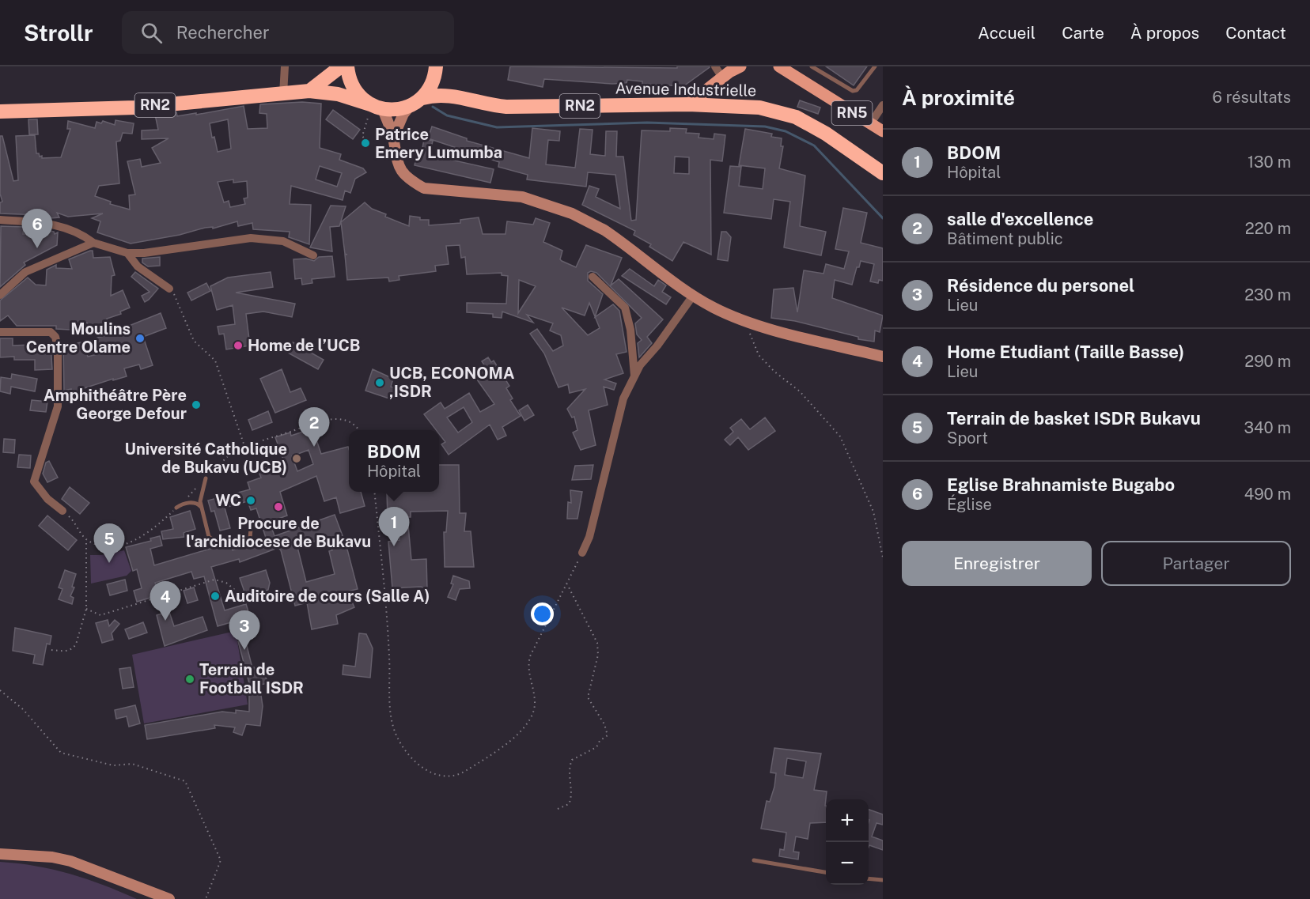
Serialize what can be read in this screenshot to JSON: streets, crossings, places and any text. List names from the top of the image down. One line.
{"streets":{"highway":["Avenue Industrielle","RN2"],"main road":["RN5"]},"crossings":[["Avenue Industrielle","RN2"]],"places":["Patrice Emery Lumumba","Moulins Centre Olame","Home de l’UCB","UCB, ECONOMA ,ISDR","Amphithéâtre Père George Defour","Université Catholique de Bukavu (UCB)","WC","Procure de l'archidiocese de Bukavu","Auditoire de cours (Salle A)","Terrain de Football ISDR"],"page":{"header":"Strollr","search":"Rechercher","nav":["Accueil","Carte","À propos","Contact"],"heading":["À proximité","6 résultats"],"list":[{"mark":"1","name":"BDOM","note":"Hôpital","value":"130 m"},{"mark":"2","name":"salle d'excellence","note":"Bâtiment public","value":"220 m"},{"mark":"3","name":"Résidence du personel","note":"Lieu","value":"230 m"},{"mark":"4","name":"Home Etudiant (Taille Basse)","note":"Lieu","value":"290 m"},{"mark":"5","name":"Terrain de basket ISDR Bukavu","note":"Sport","value":"340 m"},{"mark":"6","name":"Eglise Brahnamiste Bugabo","note":"Église","value":"490 m"}],"pins":["6","2","1","5","4","3"],"popup":["BDOM","Hôpital"],"buttons":["Enregistrer","Partager"],"map_buttons":["+","−"]}}
